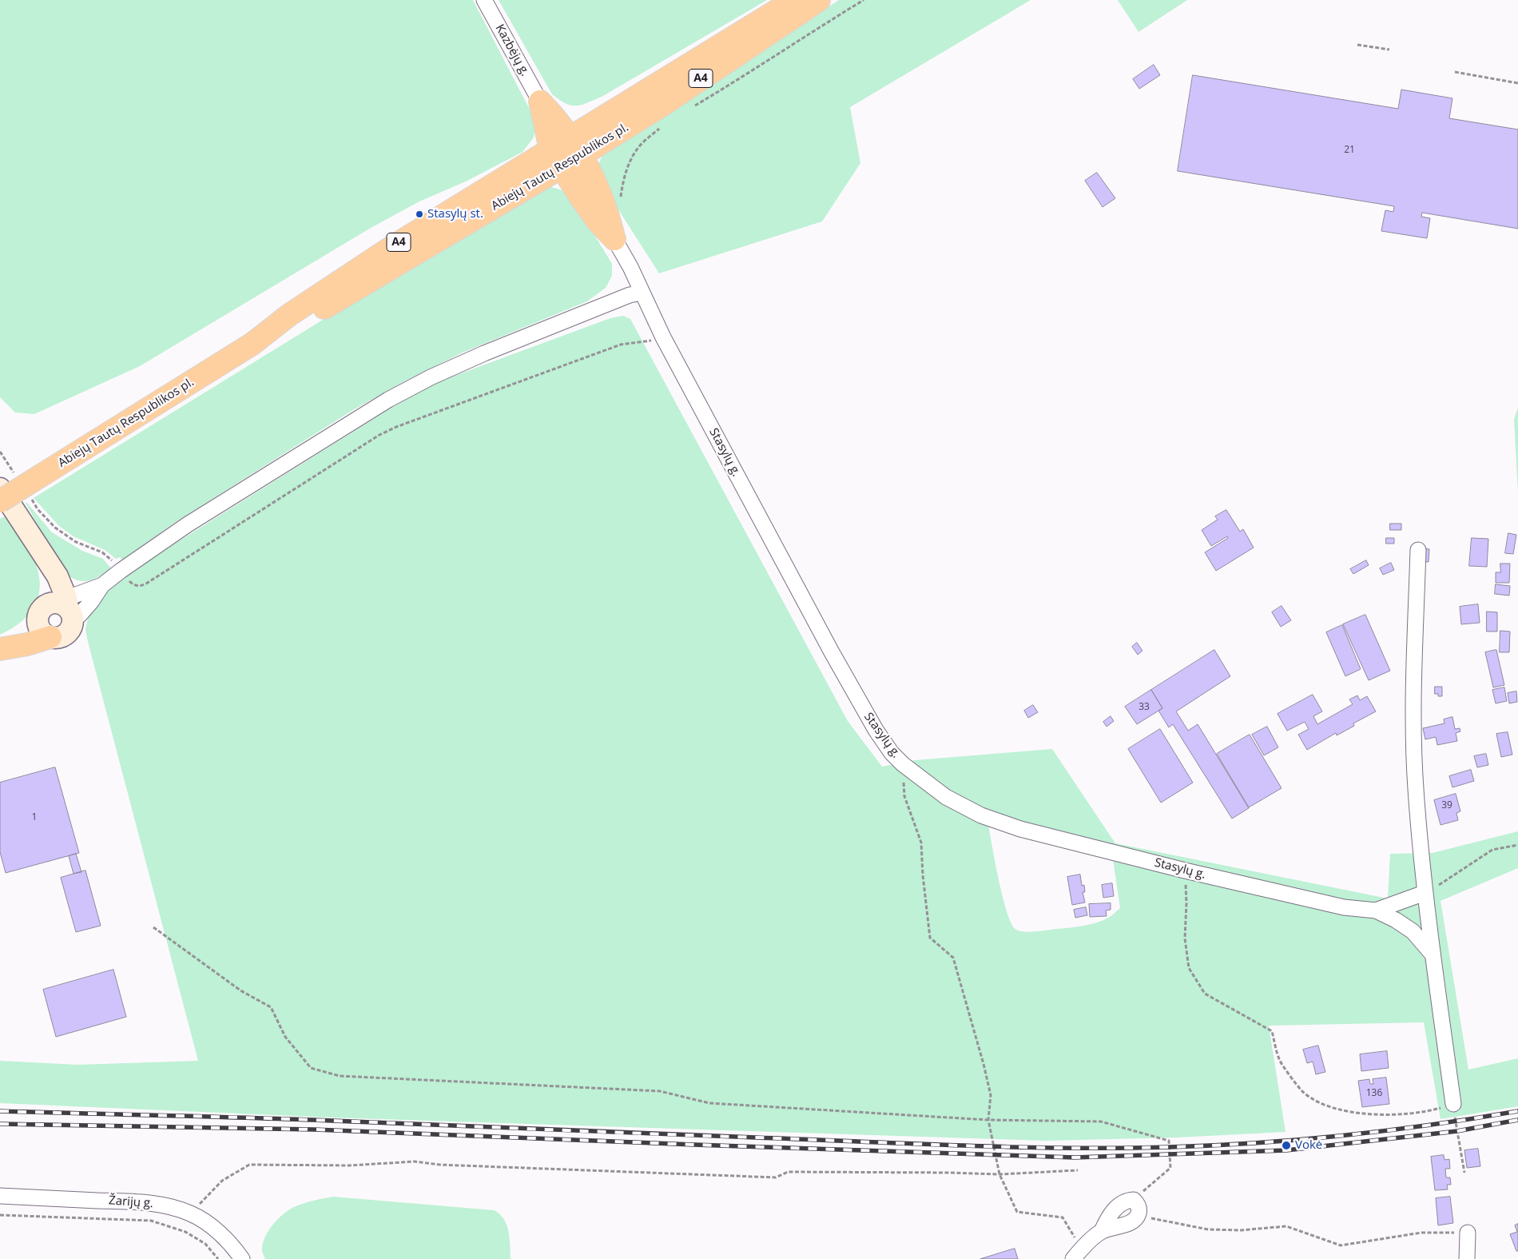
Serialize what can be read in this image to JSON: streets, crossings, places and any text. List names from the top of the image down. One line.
{"streets":{"highway":["A4","Abiejų Tautų Respublikos pl."],"street":["Kazbėjų g.","Stasylų g.","Žarijų g."]},"places":["Stasylų st.","Vokė"],"house_numbers":["21","33","39","1","136"]}
